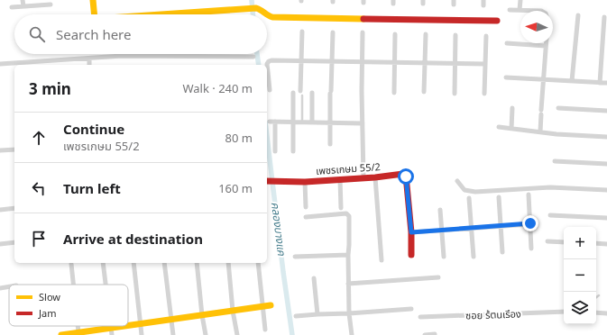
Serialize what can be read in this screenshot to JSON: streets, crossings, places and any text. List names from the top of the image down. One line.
{"streets":{"street":["เพชรเกษม 55/2","ซอย ร้ตนเรึอง"]},"water":["คลองบางแค"],"legend":["Slow","Jam"],"north":"left","page":{"search":"Search here","heading":["3 min","Walk · 240 m"],"list":[["Continue","เพชรเกษม 55/2","80 m"],["Turn left","160 m"],"Arrive at destination"],"map_buttons":["+","−"]}}
